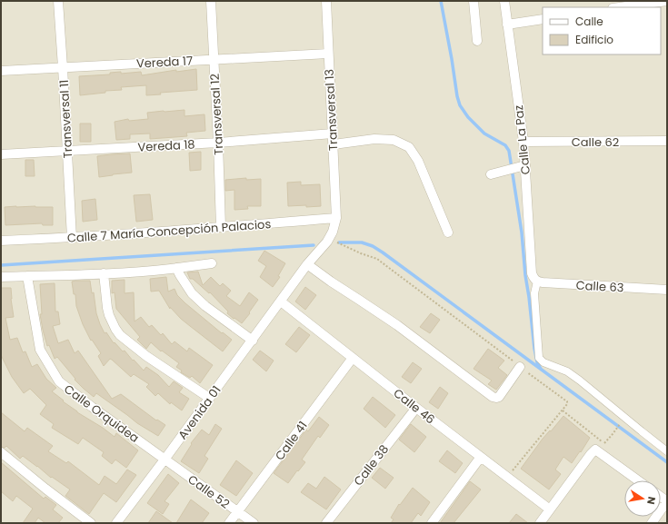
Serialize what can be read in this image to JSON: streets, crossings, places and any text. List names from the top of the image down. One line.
{"streets":{"street":["Vereda 17","Transversal 13","Transversal 12","Transversal 11","Calle La Paz","Calle 62","Vereda 18","Calle 7 María Concepción Palacios","Calle 63","Calle 46","Avenida 01","Calle Orquidea","Calle 41","Calle 38","Calle 52"]},"crossings":[["Vereda 17","Transversal 13"],["Vereda 17","Transversal 12"],["Vereda 17","Transversal 11"],["Transversal 13","Vereda 18"],["Transversal 13","Calle 7 María Concepción Palacios"],["Transversal 13","Avenida 01"],["Transversal 12","Vereda 18"],["Transversal 12","Calle 7 María Concepción Palacios"],["Transversal 11","Vereda 18"],["Transversal 11","Calle 7 María Concepción Palacios"],["Calle La Paz","Calle 62"],["Calle La Paz","Calle 63"],["Calle 7 María Concepción Palacios","Avenida 01"],["Calle 46","Avenida 01"],["Calle 46","Calle 41"],["Calle 46","Calle 38"],["Avenida 01","Calle Orquidea"],["Avenida 01","Calle 52"],["Calle Orquidea","Calle 52"],["Calle 41","Calle 52"]],"legend":["Calle","Edificio"],"north":"right"}
